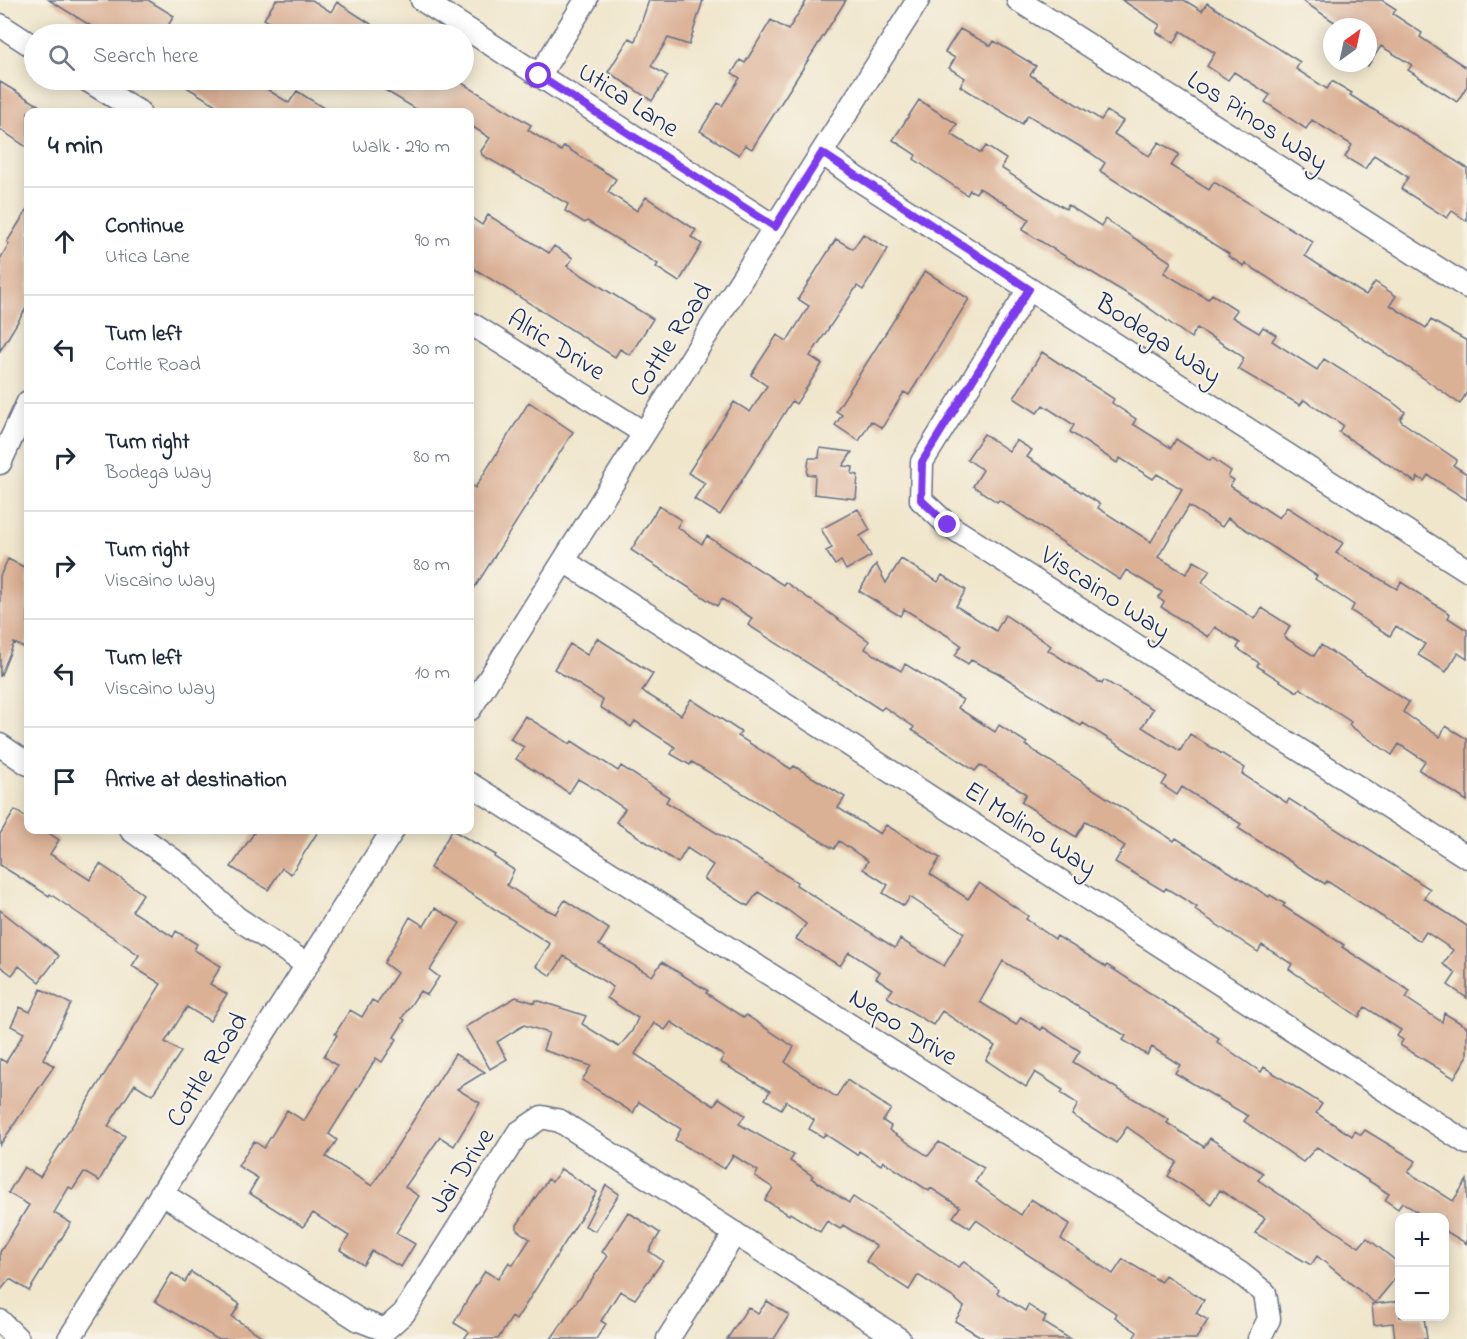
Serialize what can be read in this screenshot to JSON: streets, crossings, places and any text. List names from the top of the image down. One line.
{"streets":{"street":["Utica Lane","Los Pinos Way","Bodega Way","Cottle Road","Alric Drive","Viscaino Way","El Molino Way","Nepo Drive","Jai Drive"]},"crossings":[["Utica Lane","Cottle Road"],["Bodega Way","Cottle Road"],["Bodega Way","Viscaino Way"],["Cottle Road","Alric Drive"],["Cottle Road","El Molino Way"],["Cottle Road","Jai Drive"]],"north":"top right","page":{"search":"Search here","heading":["4 min","Walk · 290 m"],"list":[["Continue","Utica Lane","90 m"],["Turn left","Cottle Road","30 m"],["Turn right","Bodega Way","80 m"],["Turn right","Viscaino Way","80 m"],["Turn left","Viscaino Way","10 m"],"Arrive at destination"],"map_buttons":["+","−"]}}
